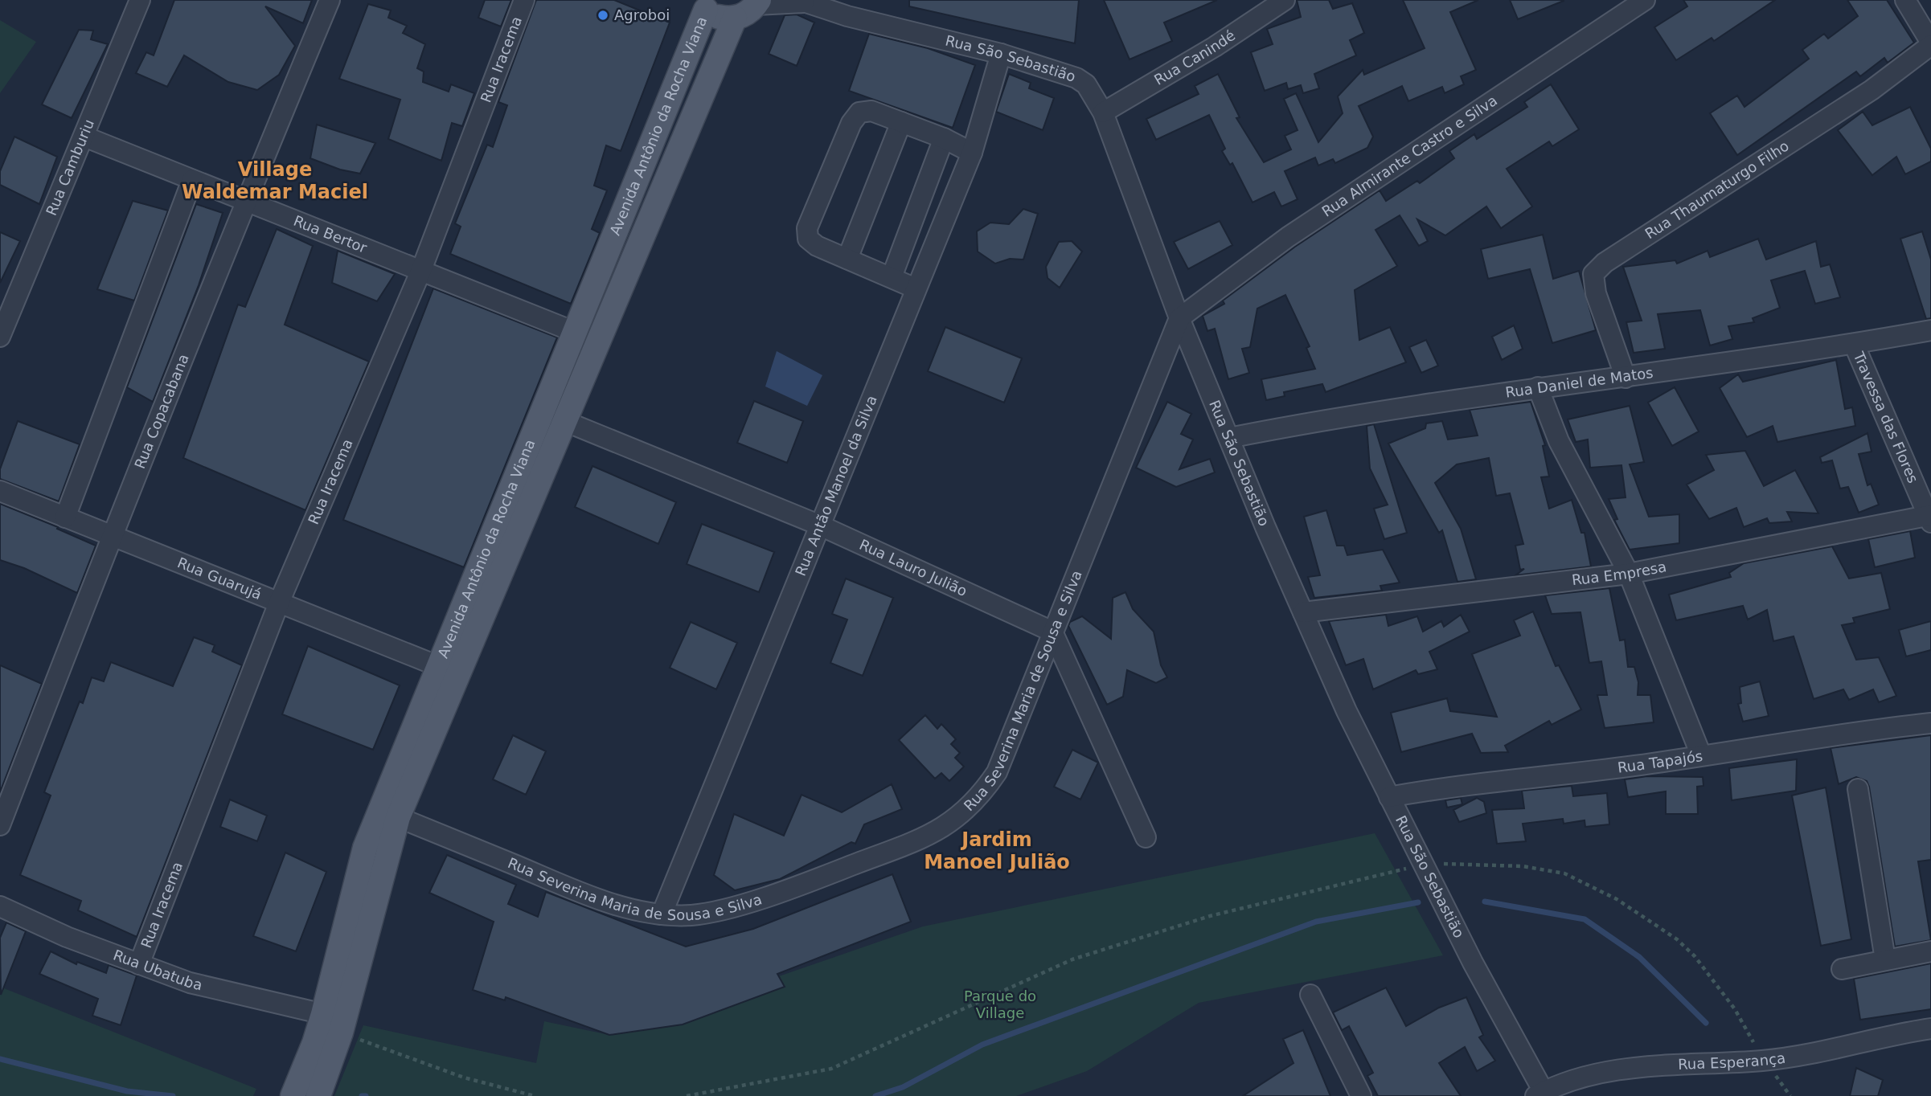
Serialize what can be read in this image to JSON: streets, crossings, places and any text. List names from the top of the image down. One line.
{"streets":{"main road":["Avenida Antônio da Rocha Viana"],"street":["Rua Canindé","Rua Iracema","Rua São Sebastião","Rua Almirante Castro e Silva","Rua Camburiu","Rua Thaumaturgo Filho","Rua Bertor","Rua Daniel de Matos","Rua Copacabana","Travessa das Flores","Rua Antão Manoel da Silva","Rua Lauro Julião","Rua Empresa","Rua Guarujá","Rua Severina Maria de Sousa e Silva","Rua Tapajós","Rua Ubatuba","Rua Esperança"]},"crossings":[["Rua Canindé","Rua São Sebastião"],["Rua Iracema","Rua Bertor"],["Rua Iracema","Rua Guarujá"],["Rua Iracema","Rua Ubatuba"],["Rua São Sebastião","Rua Almirante Castro e Silva"],["Rua São Sebastião","Rua Daniel de Matos"],["Rua São Sebastião","Rua Antão Manoel da Silva"],["Rua São Sebastião","Rua Empresa"],["Rua São Sebastião","Rua Severina Maria de Sousa e Silva"],["Rua São Sebastião","Rua Tapajós"],["Rua São Sebastião","Rua Esperança"],["Avenida Antônio da Rocha Viana","Rua Bertor"],["Avenida Antônio da Rocha Viana","Rua Lauro Julião"],["Avenida Antônio da Rocha Viana","Rua Guarujá"],["Avenida Antônio da Rocha Viana","Rua Severina Maria de Sousa e Silva"],["Avenida Antônio da Rocha Viana","Rua Ubatuba"],["Rua Almirante Castro e Silva","Rua Severina Maria de Sousa e Silva"],["Rua Camburiu","Rua Bertor"],["Rua Thaumaturgo Filho","Rua Daniel de Matos"],["Rua Bertor","Rua Copacabana"],["Rua Daniel de Matos","Travessa das Flores"],["Rua Copacabana","Rua Guarujá"],["Travessa das Flores","Rua Empresa"],["Rua Antão Manoel da Silva","Rua Lauro Julião"],["Rua Antão Manoel da Silva","Rua Severina Maria de Sousa e Silva"],["Rua Lauro Julião","Rua Severina Maria de Sousa e Silva"]],"districts":["Village Waldemar Maciel","Jardim Manoel Julião"],"parks":["Parque do Village"],"places":["Agroboi"]}
